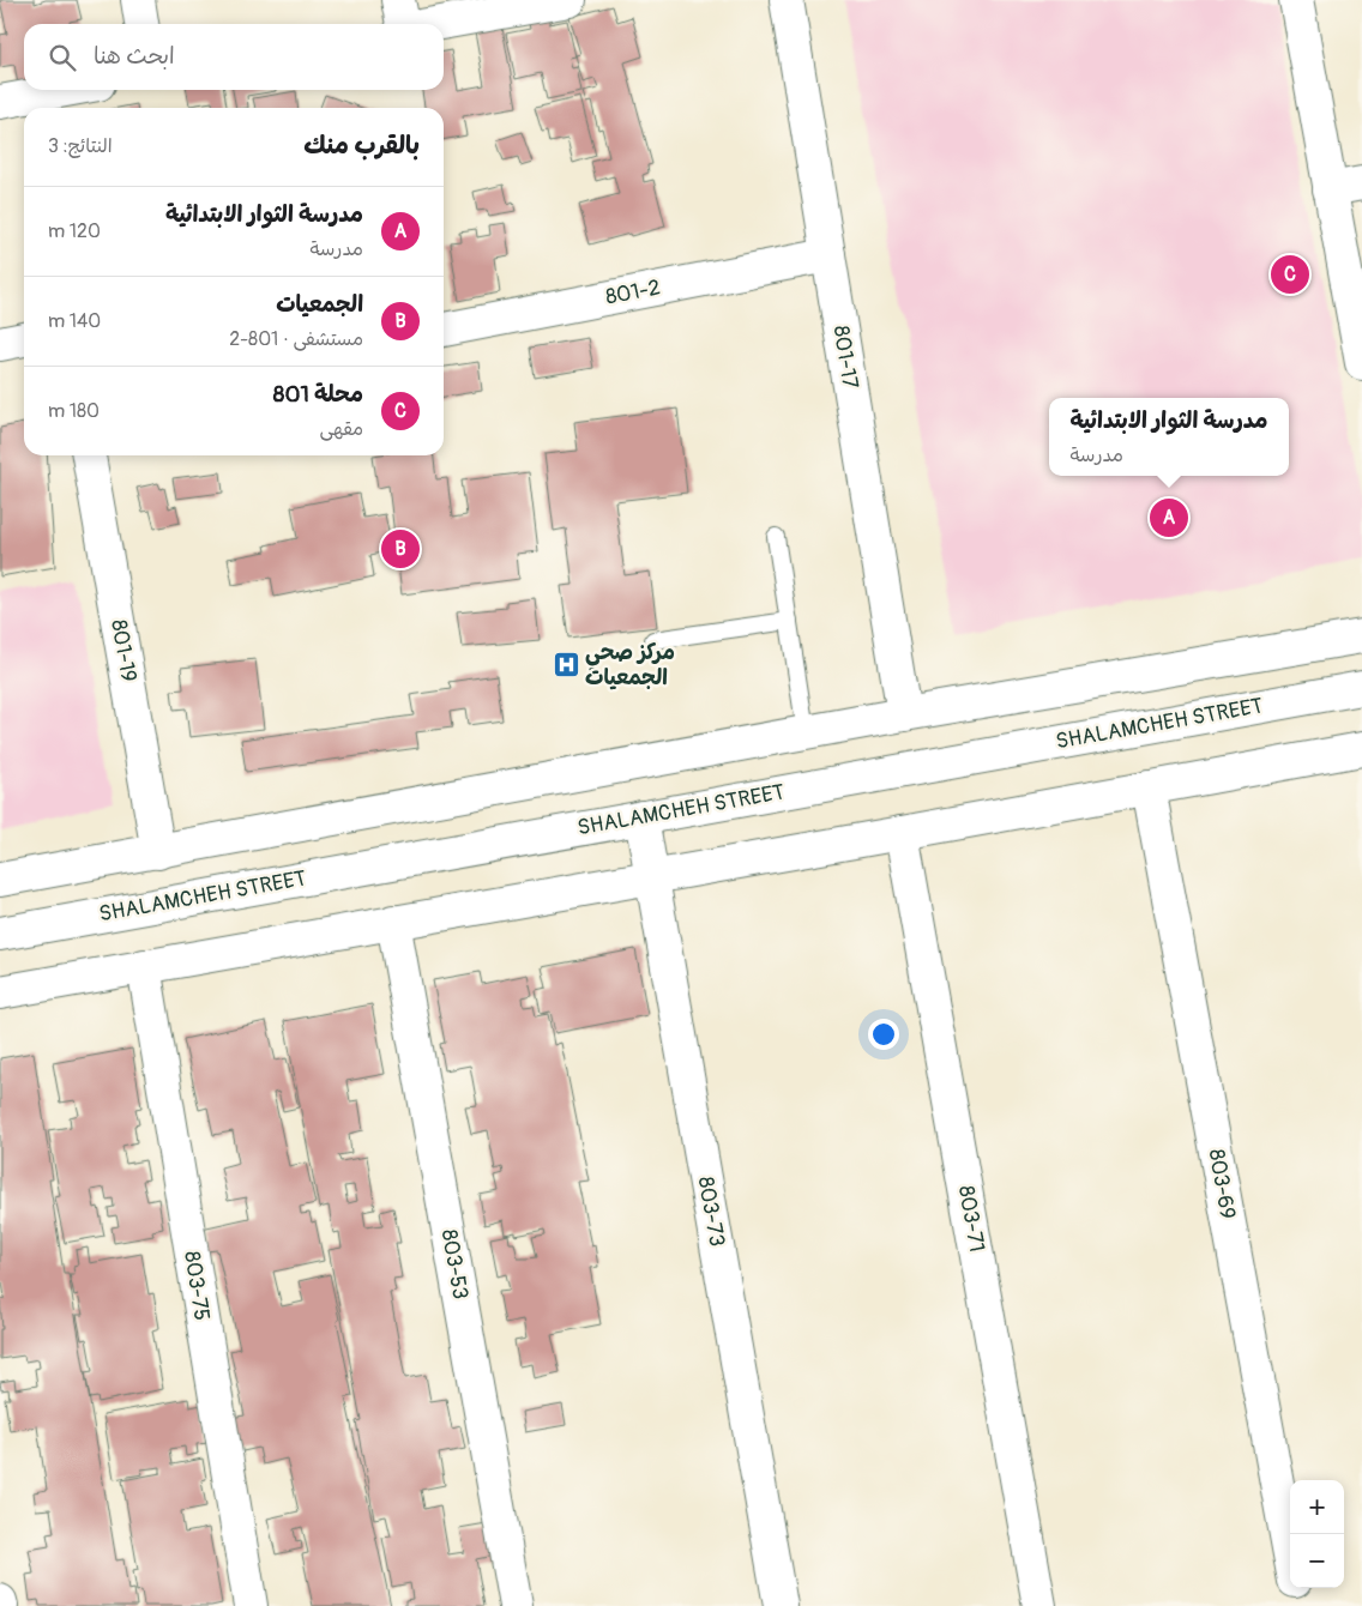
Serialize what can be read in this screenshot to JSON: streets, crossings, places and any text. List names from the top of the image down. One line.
{"streets":{"street":["801-2","801-17","801-19","SHALAMCHEH STREET","803-69","803-73","803-71","803-53","803-75"]},"crossings":[["801-2","801-17"],["SHALAMCHEH STREET","803-73"]],"places":{"hospital":["مركز صحي الجمعيات"]},"page":{"search":"ابحث هنا","heading":["بالقرب منك","النتائج: 3"],"list":[{"mark":"A","name":"مدرسة الثوار الابتدائية","note":"مدرسة","value":"120 m"},{"mark":"B","name":"الجمعيات","note":"مستشفى · 801-2","value":"140 m"},{"mark":"C","name":"محلة 801","note":"مقهى","value":"180 m"}],"pins":["C","A","B"],"popup":["مدرسة الثوار الابتدائية","مدرسة"],"map_buttons":["+","−"]}}
